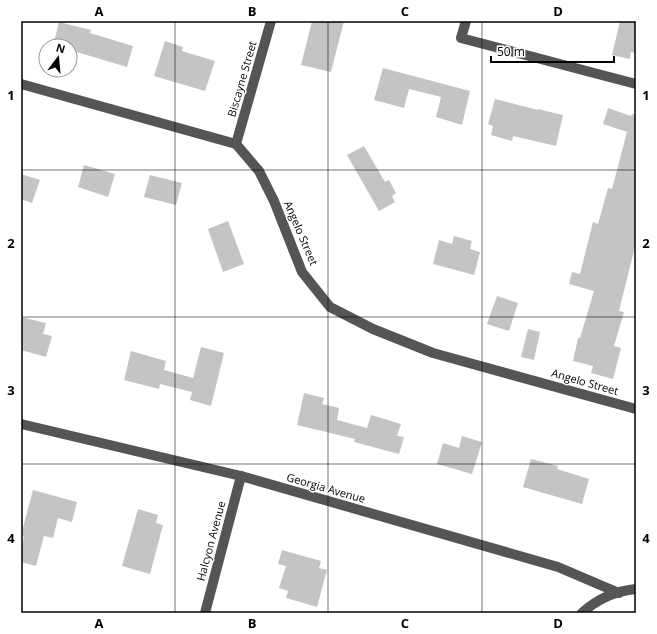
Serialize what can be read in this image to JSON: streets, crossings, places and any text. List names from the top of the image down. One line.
{"streets":{"street":["Biscayne Street","Angelo Street","Georgia Avenue","Halcyon Avenue"]},"crossings":[["Biscayne Street","Angelo Street"],["Georgia Avenue","Halcyon Avenue"]],"scale_bar":"50 m","north":"top","grid":{"columns":["A","B","C","D"],"rows":["1","2","3","4"]}}
